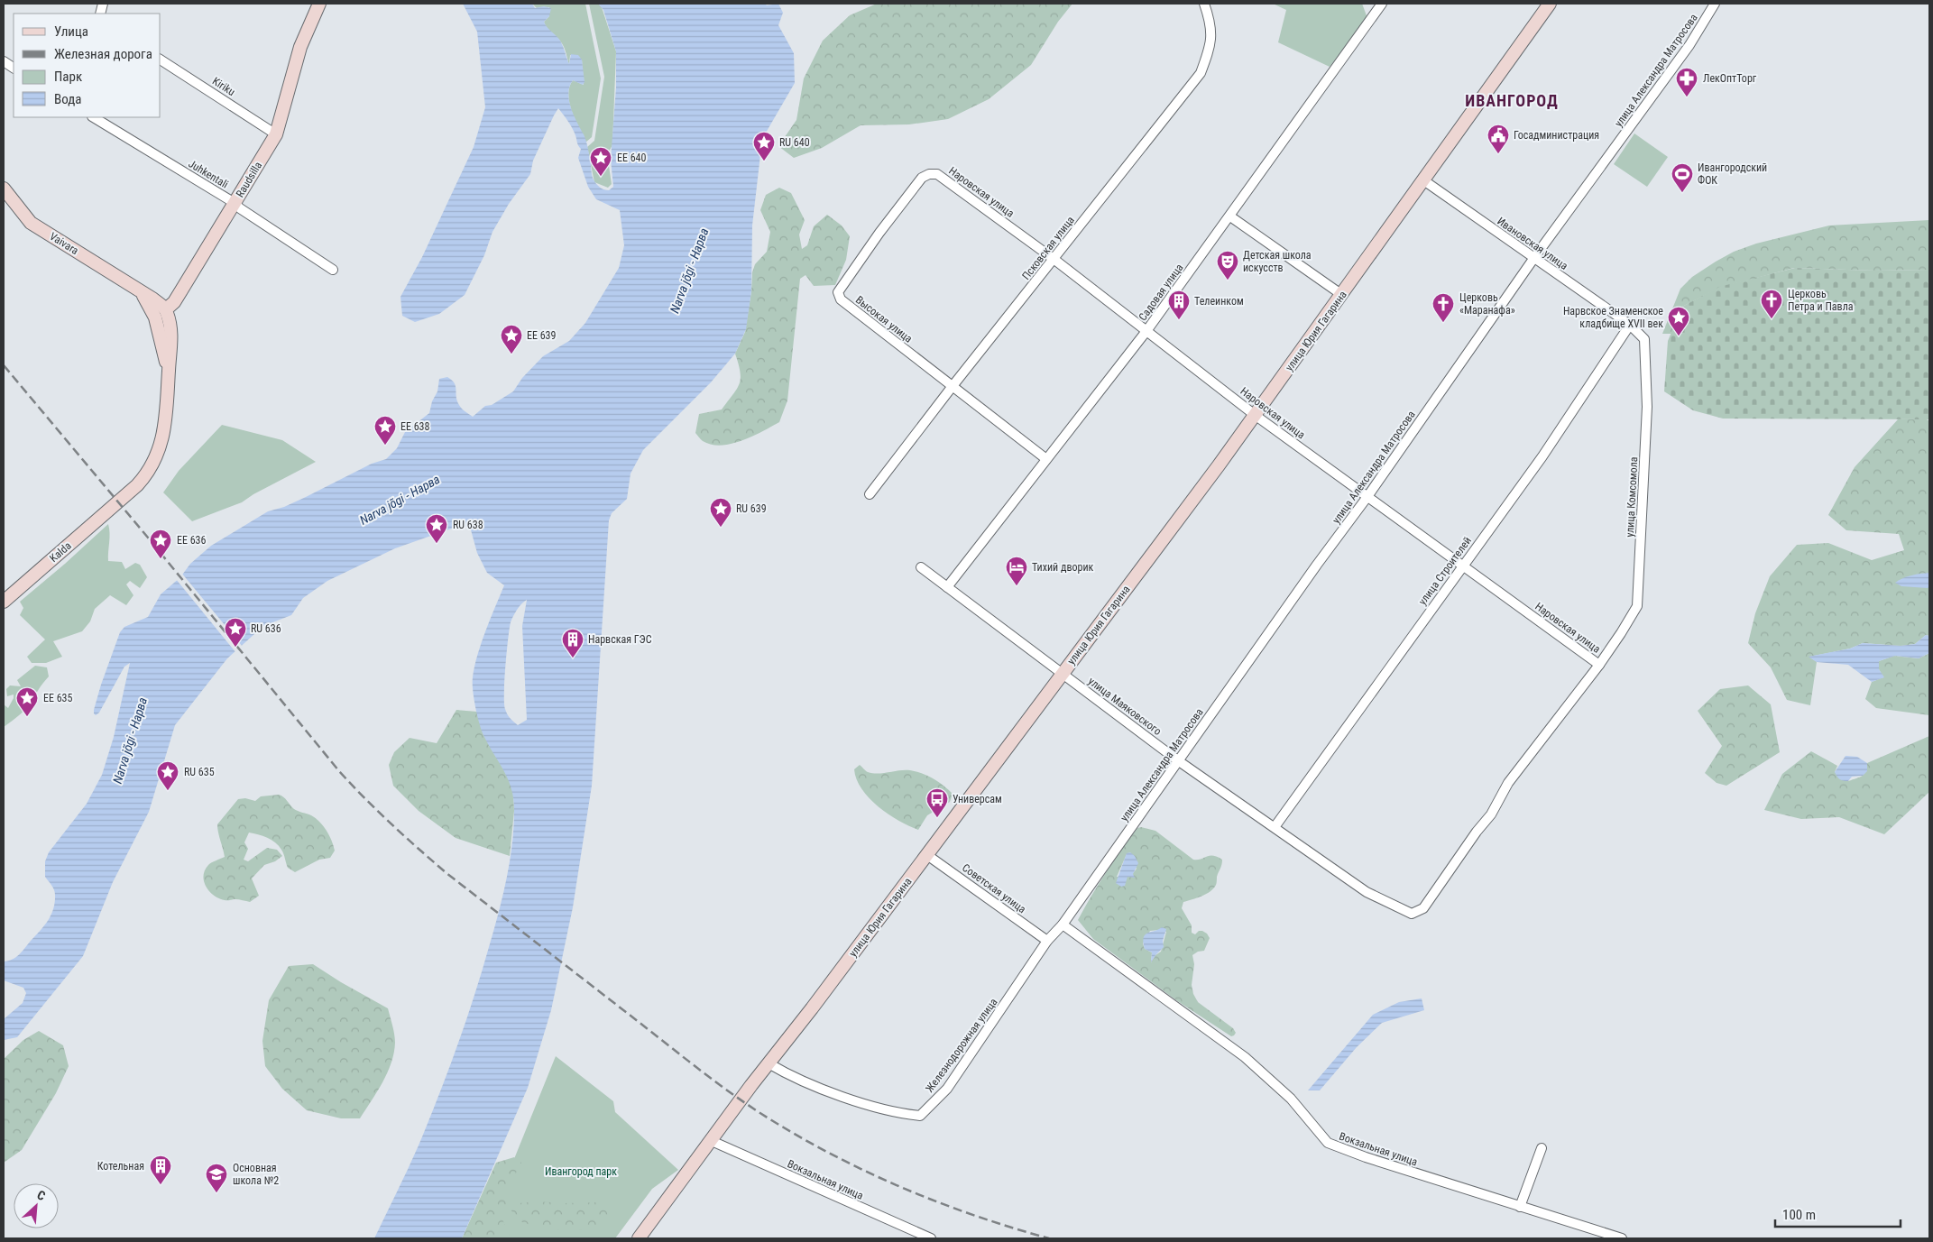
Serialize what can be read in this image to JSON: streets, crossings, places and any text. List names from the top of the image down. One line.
{"streets":{"street":["улица Александра Матросова","Kiriku","Juhkentali","Raudsilla","Наровская улица","Vaivara","Ивановская улица","Псковская улица","Садовая улица","Высокая улица","улица Юрия Гагарина","улица Комсомола","Kalda","улица Строителей","улица Маяковского","Советская улица","Железнодорожная улица","Вокзальная улица"]},"crossings":[["улица Александра Матросова","Наровская улица"],["улица Александра Матросова","Ивановская улица"],["улица Александра Матросова","улица Маяковского"],["улица Александра Матросова","Советская улица"],["улица Александра Матросова","Железнодорожная улица"],["улица Александра Матросова","Вокзальная улица"],["Kiriku","Raudsilla"],["Juhkentali","Raudsilla"],["Raudsilla","Vaivara"],["Raudsilla","Kalda"],["Наровская улица","Псковская улица"],["Наровская улица","Садовая улица"],["Наровская улица","Высокая улица"],["Наровская улица","улица Юрия Гагарина"],["Наровская улица","улица Комсомола"],["Наровская улица","улица Строителей"],["Vaivara","Kalda"],["Ивановская улица","улица Юрия Гагарина"],["Ивановская улица","улица Комсомола"],["Ивановская улица","улица Строителей"],["Псковская улица","Высокая улица"],["Садовая улица","Высокая улица"],["Садовая улица","улица Маяковского"],["улица Юрия Гагарина","улица Маяковского"],["улица Юрия Гагарина","Советская улица"],["улица Юрия Гагарина","Железнодорожная улица"],["улица Юрия Гагарина","Вокзальная улица"],["улица Комсомола","улица Строителей"],["улица Комсомола","улица Маяковского"],["улица Строителей","улица Маяковского"],["Советская улица","Железнодорожная улица"]],"districts":["ИВАНГОРОД"],"water":["Narva jõgi - Нарва"],"parks":["Ивангород парк"],"places":{"pharmacy":["ЛекОптТорг"],"public building":["Госадминистрация"],"place":["RU 640","EE 640","Нарвское Знаменское кладбище XVII век","EE 639","EE 638","RU 639","RU 638","EE 636","RU 636","EE 635","RU 635"],"sports":["Ивангородский ФОК"],"theatre":["Детская школа искусств"],"church":["Церковь Петра и Павла","Церковь «Маранафа»"],"building":["Телеинком","Нарвская ГЭС","Котельная"],"hotel":["Тихий дворик"],"bus stop":["Универсам"],"school or university":["Основная школа №2"]},"legend":["Улица","Железная дорога","Парк","Вода"],"scale_bar":"100 m","north":"top right"}
